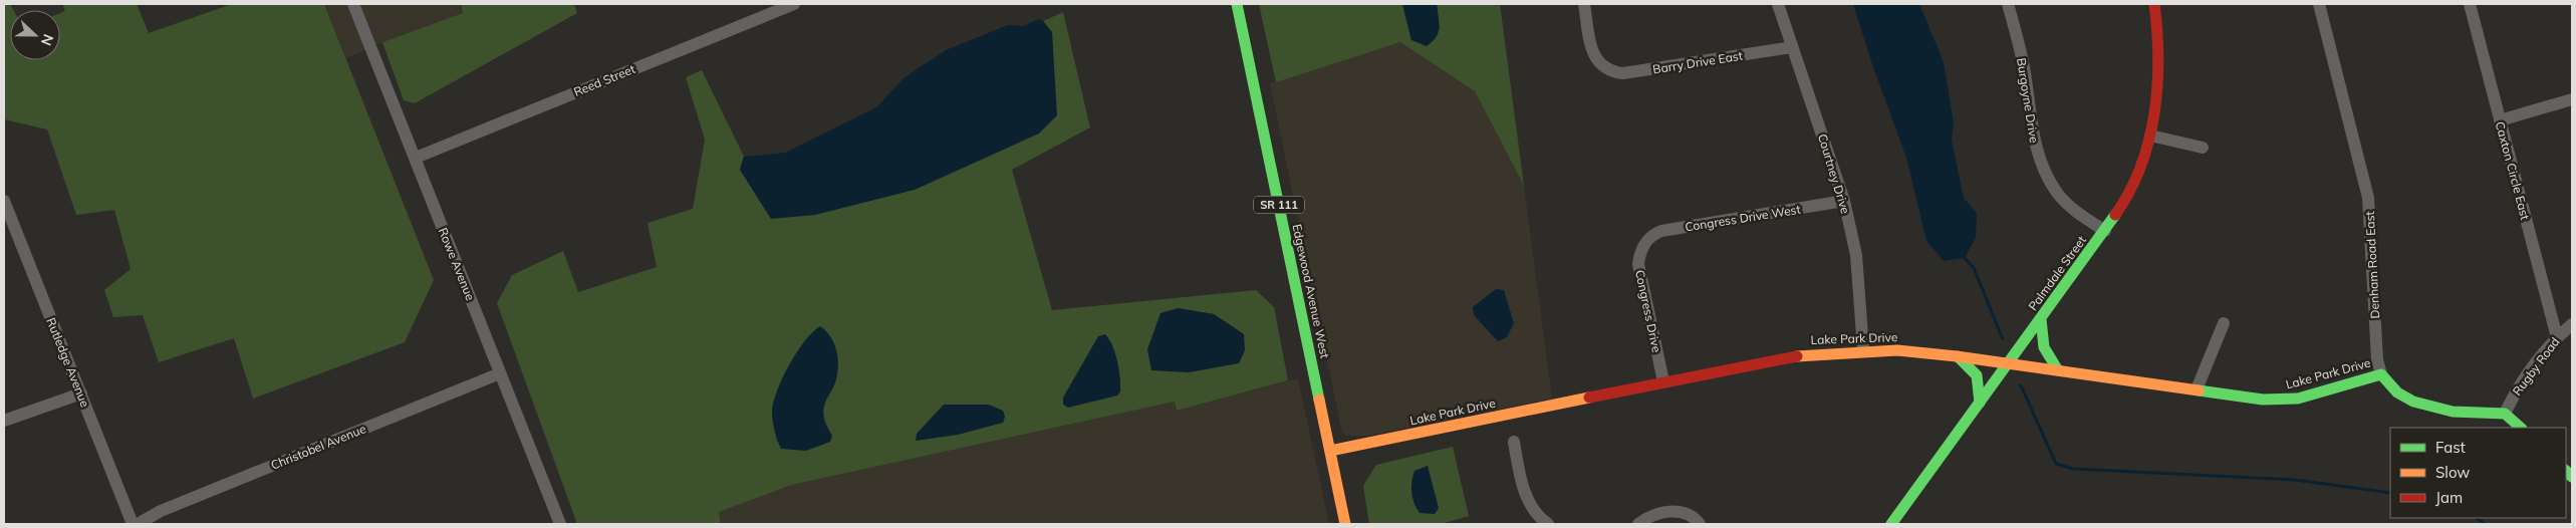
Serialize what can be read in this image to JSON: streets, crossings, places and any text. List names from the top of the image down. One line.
{"streets":{"street":["Barry Drive East","Reed Street","Burgoyne Drive","Caxton Circle East","Courtney Drive","SR 111","Congress Drive West","Rowe Avenue","Denham Road East","Palmdale Street","Edgewood Avenue West","Congress Drive","Lake Park Drive","Rutledge Avenue","Rugby Road","Christobel Avenue"]},"crossings":[["Barry Drive East","Courtney Drive"],["Reed Street","Rowe Avenue"],["Burgoyne Drive","Palmdale Street"],["Caxton Circle East","Rugby Road"],["Courtney Drive","Congress Drive West"],["Courtney Drive","Lake Park Drive"],["Congress Drive West","Congress Drive"],["Rowe Avenue","Christobel Avenue"],["Denham Road East","Lake Park Drive"],["Palmdale Street","Lake Park Drive"],["Edgewood Avenue West","Lake Park Drive"],["Congress Drive","Lake Park Drive"]],"legend":["Fast","Slow","Jam"],"north":"right"}
